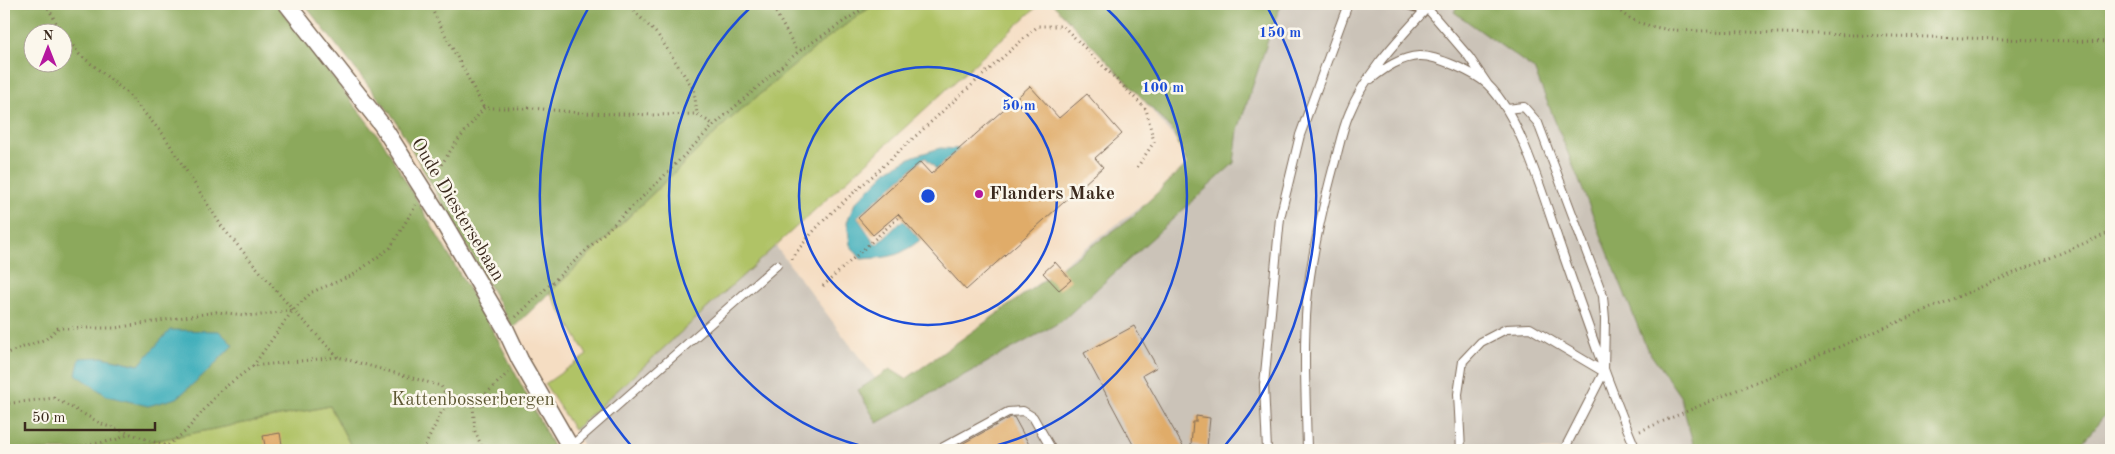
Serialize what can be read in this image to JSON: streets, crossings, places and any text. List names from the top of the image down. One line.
{"streets":{"street":["Oude Diestersebaan"]},"parks":["Kattenbosserbergen"],"places":["Flanders Make"],"scale_bar":"50 m","north":"top","rings":["150 m","100 m","50 m"]}
